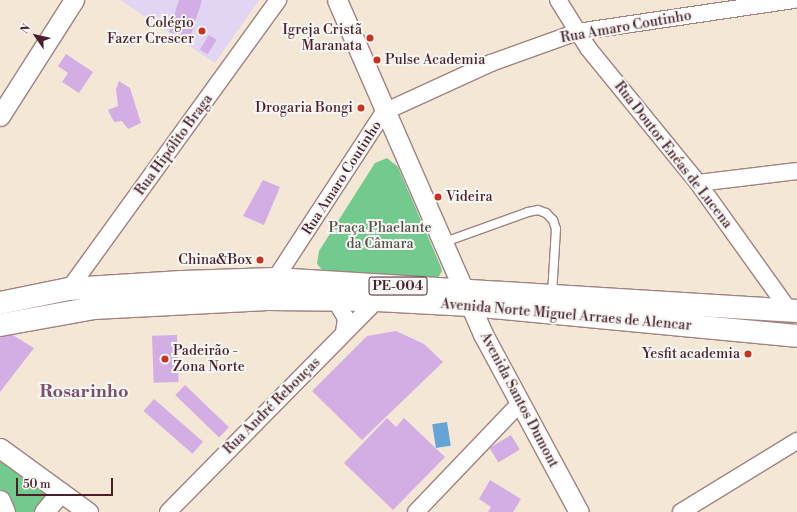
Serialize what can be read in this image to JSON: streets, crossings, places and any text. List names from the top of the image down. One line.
{"streets":{"main road":["PE-004","Avenida Norte Miguel Arraes de Alencar"],"street":["Rua Amaro Coutinho","Rua Hipólito Braga","Rua Doutor Enéas de Lucena","Avenida Santos Dumont","Rua André Rebouças"]},"crossings":[["Rua Amaro Coutinho","Rua Doutor Enéas de Lucena"],["Rua Amaro Coutinho","Avenida Norte Miguel Arraes de Alencar"],["Rua Amaro Coutinho","Avenida Santos Dumont"],["Rua Hipólito Braga","Avenida Norte Miguel Arraes de Alencar"],["Rua Doutor Enéas de Lucena","Avenida Norte Miguel Arraes de Alencar"],["Avenida Norte Miguel Arraes de Alencar","Avenida Santos Dumont"],["Avenida Norte Miguel Arraes de Alencar","Rua André Rebouças"]],"districts":["Rosarinho"],"parks":["Praça Phaelante da Câmara"],"places":["Colégio Fazer Crescer","Igreja Cristã Maranata","Pulse Academia","Drogaria Bongi","Videira","China&Box","Yesfit academia","Padeirão - Zona Norte"],"scale_bar":"50 m","north":"top left"}
